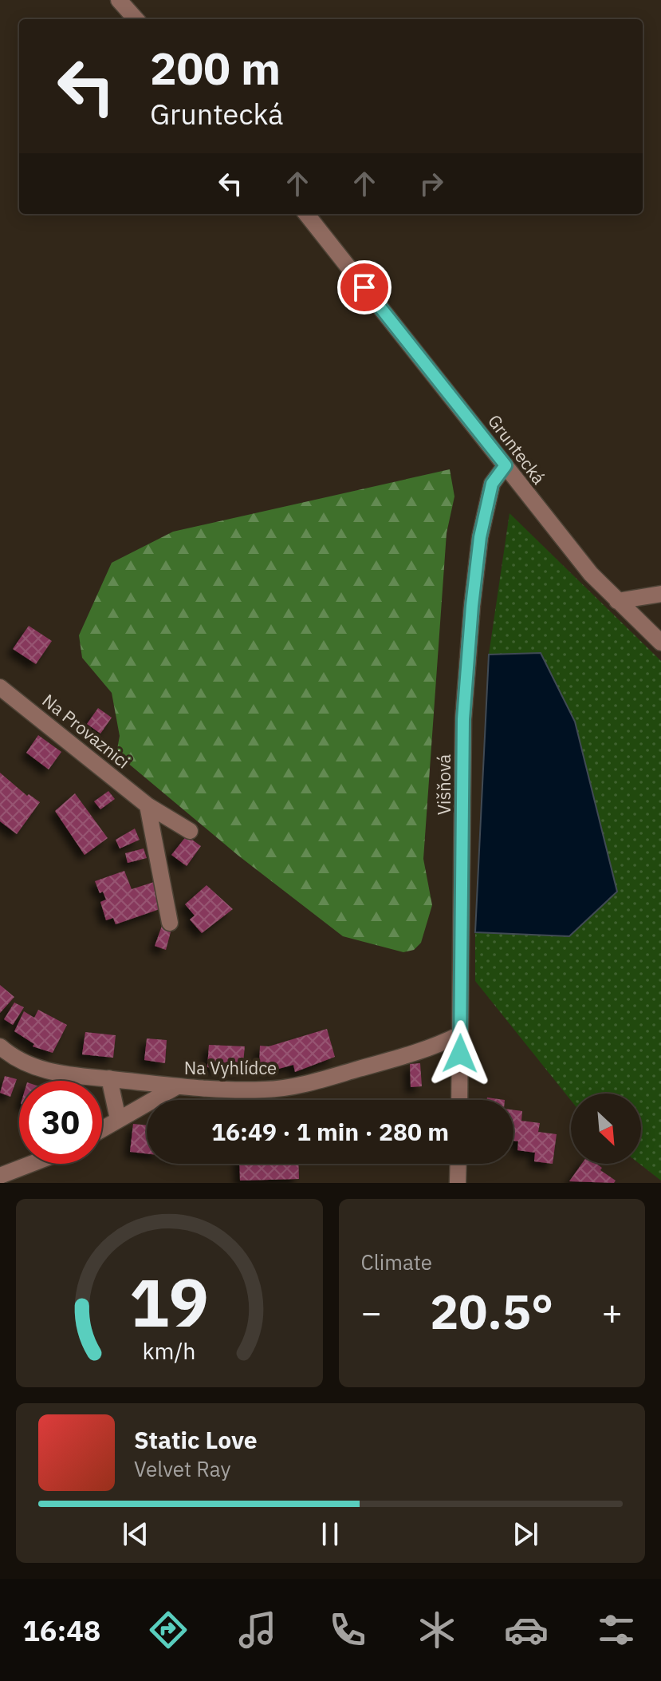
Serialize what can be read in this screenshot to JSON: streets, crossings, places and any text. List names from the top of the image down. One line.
{"streets":{"street":["Gruntecká","Na Provaznici","Višňová","Na Vyhlídce"]},"crossings":[["Gruntecká","Višňová"],["Višňová","Na Vyhlídce"]],"north":"bottom right","page":{"turn":["200 m","Gruntecká"],"limit":"30","trip":"16:49 · 1 min · 280 m","tile":"Climate","heat":["−","20.5°","+"],"song":["Static Love","Velvet Ray"],"tabs":"16:48","gauge":["19","km/h"]}}
